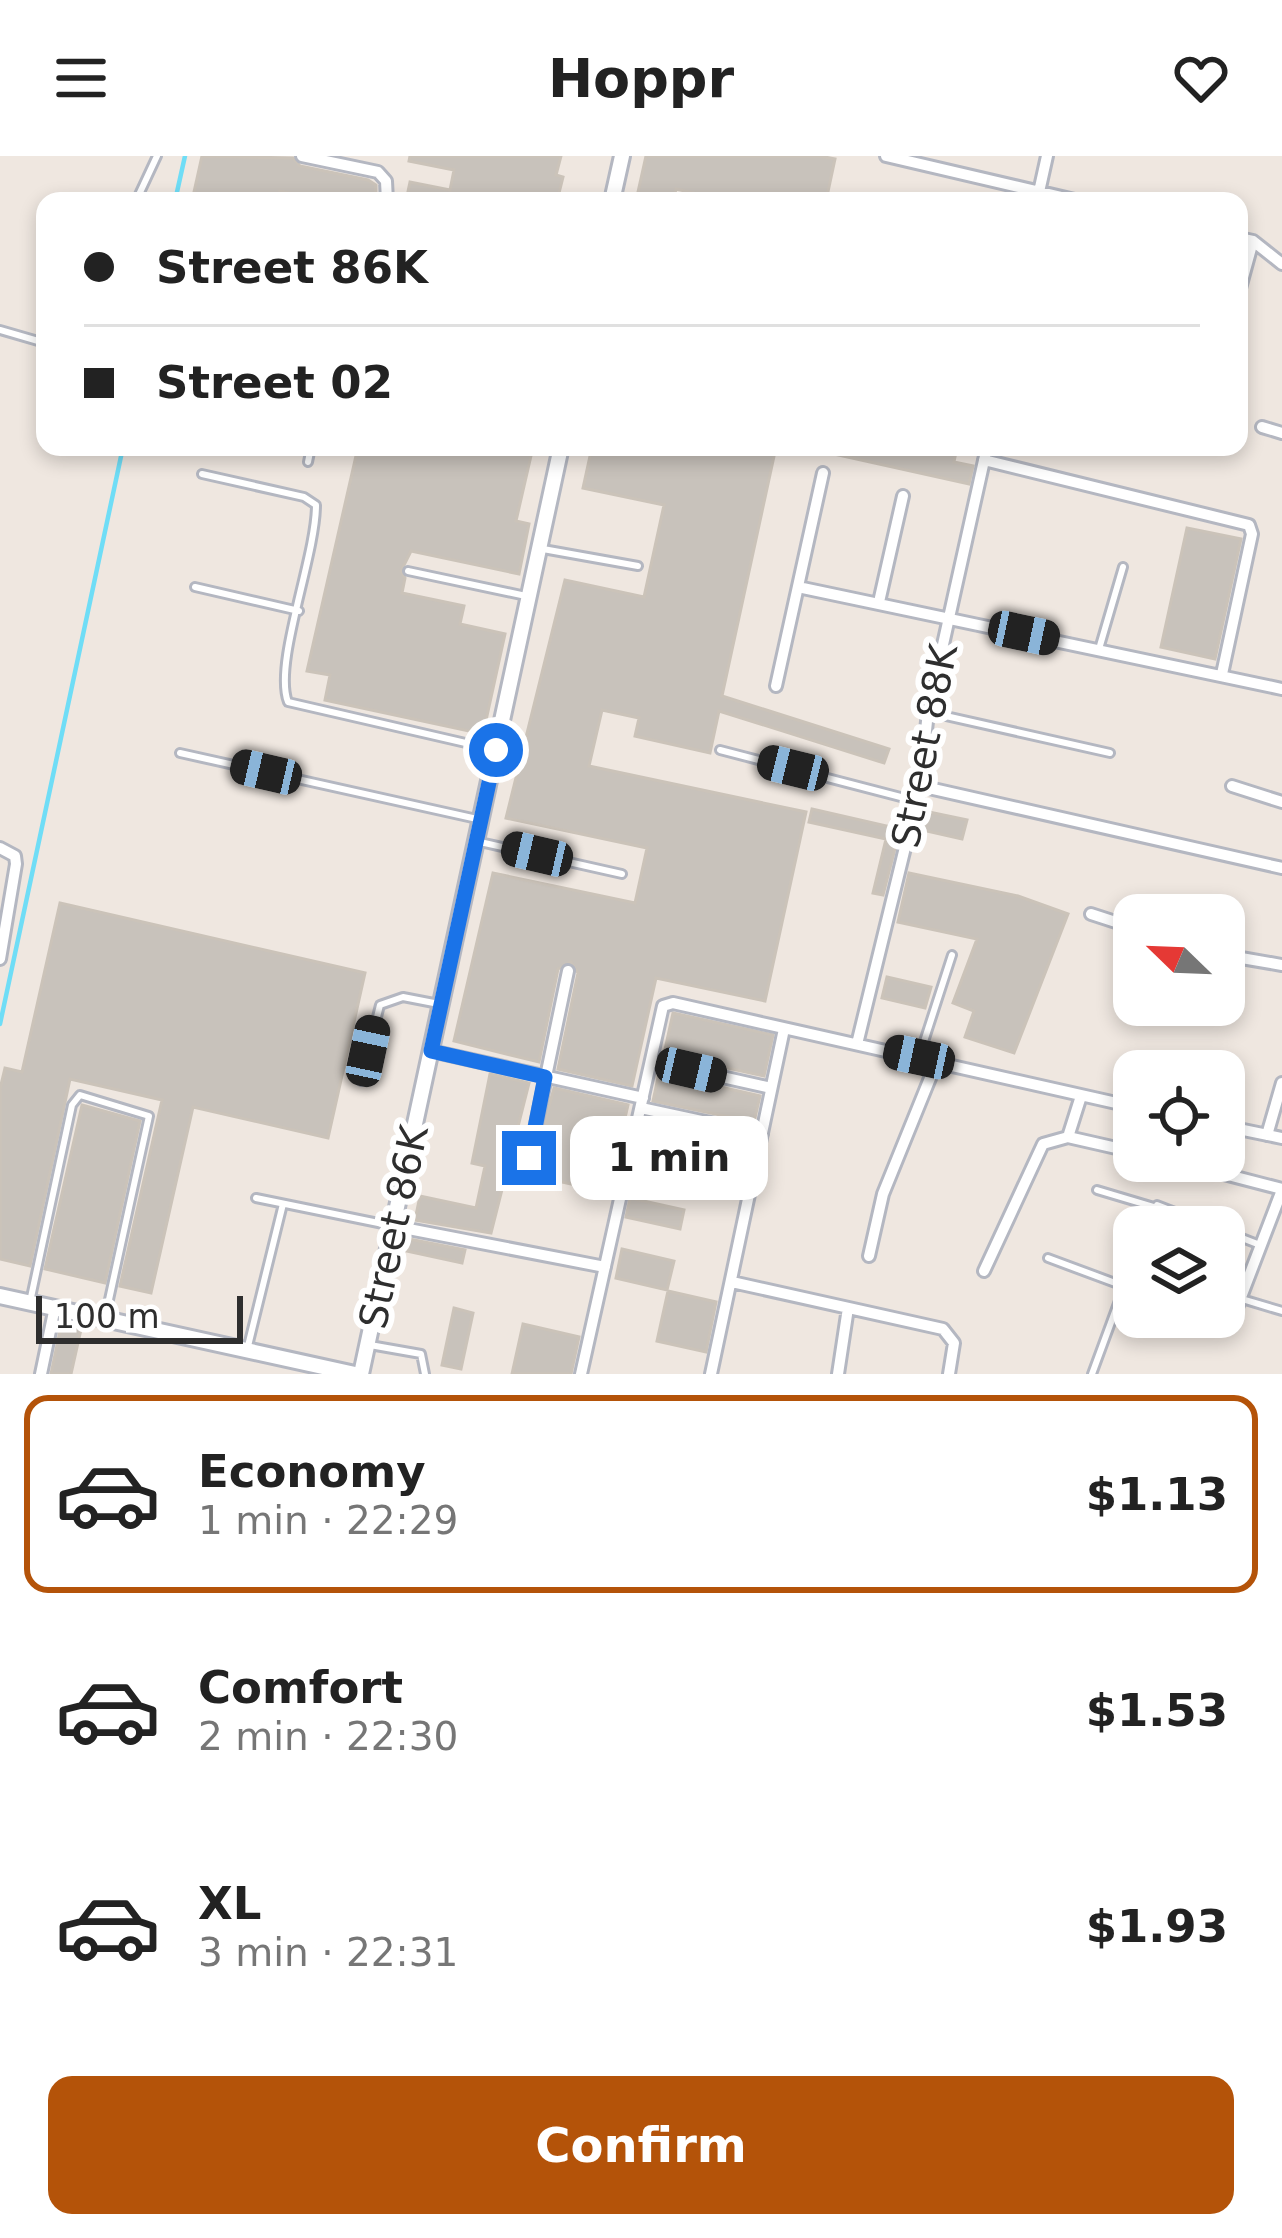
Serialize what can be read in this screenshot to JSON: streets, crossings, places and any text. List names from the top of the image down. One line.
{"streets":{"street":["Street 88K","Street 86K"]},"scale_bar":"100 m","north":"top left","page":{"header":"Hoppr","banner":["Street 86K","Street 02"],"bubble":"1 min","scale":"100 m","list":[{"name":"Economy","note":"1 min · 22:29","value":"$1.13"},{"name":"Comfort","note":"2 min · 22:30","value":"$1.53"},{"name":"XL","note":"3 min · 22:31","value":"$1.93"}],"buttons":"Confirm"}}
